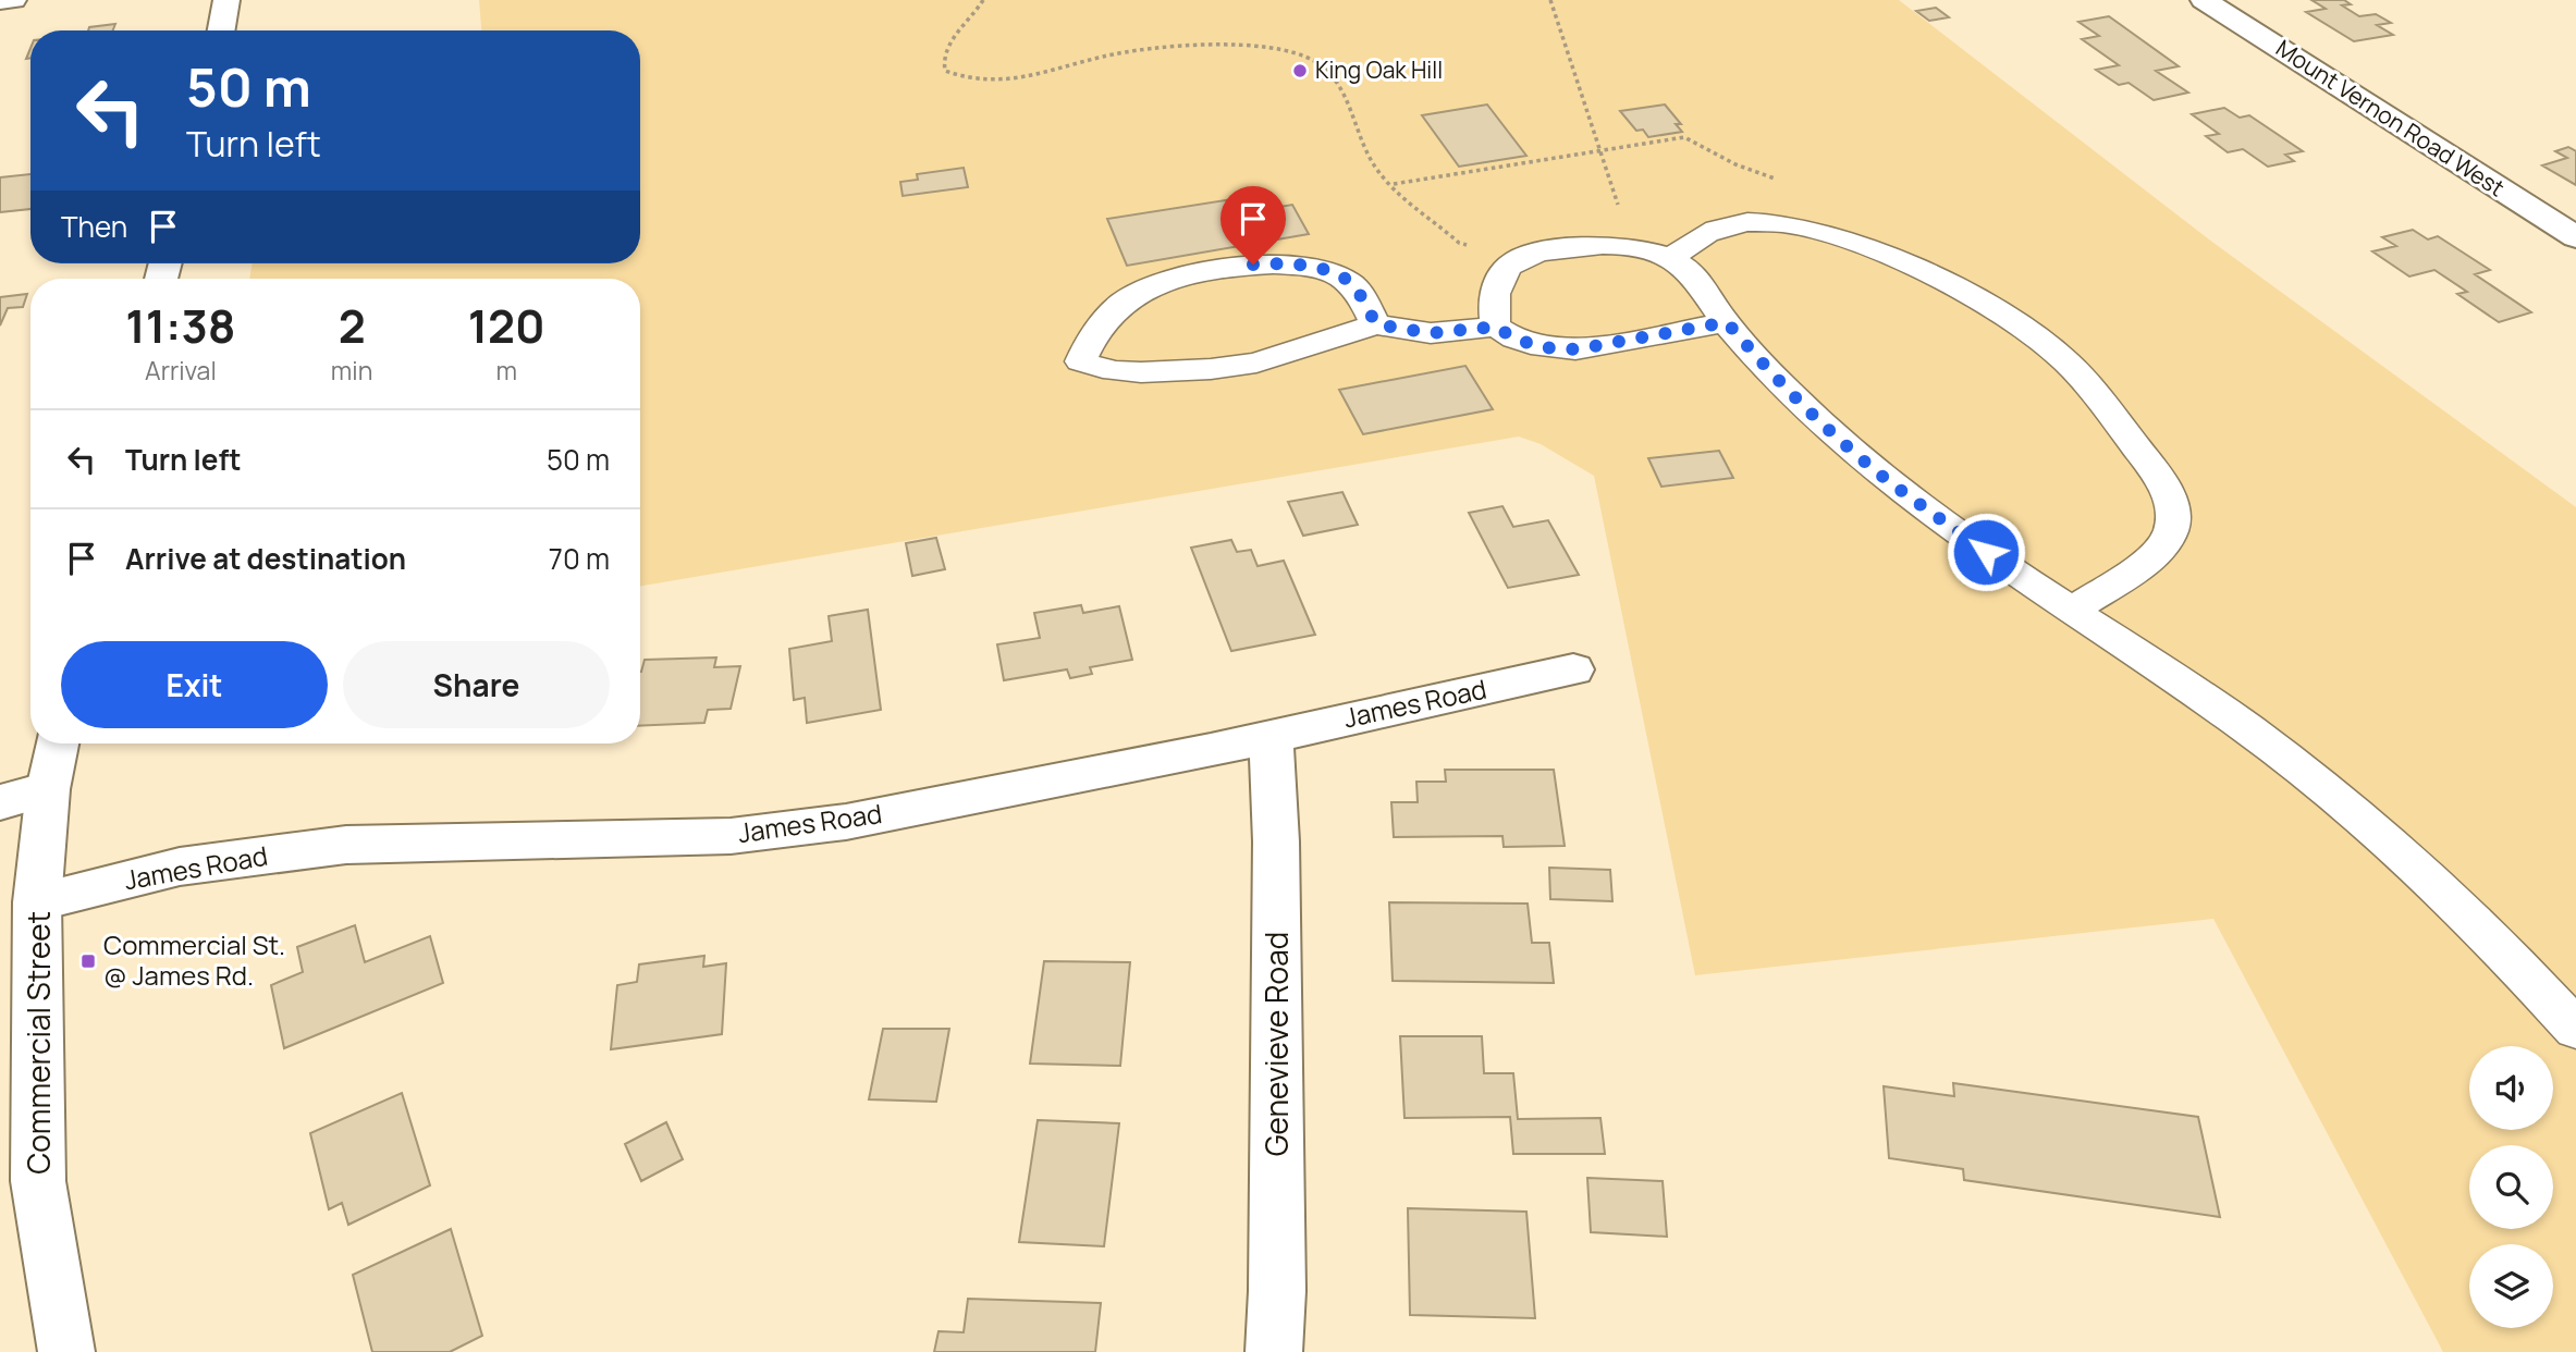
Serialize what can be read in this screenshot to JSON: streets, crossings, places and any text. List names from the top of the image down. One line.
{"streets":{"street":["Mount Vernon Road West","James Road","Commercial Street","Genevieve Road"]},"crossings":[["James Road","Commercial Street"],["James Road","Genevieve Road"]],"places":{"other":["King Oak Hill"],"transit":["Commercial St. @ James Rd."]},"page":{"turn":["50 m","Turn left"],"then":"Then","eta":["11:38","Arrival","2","min","120","m"],"list":[{"name":"Turn left","value":"50 m"},{"name":"Arrive at destination","value":"70 m"}],"buttons":["Exit","Share"]}}
